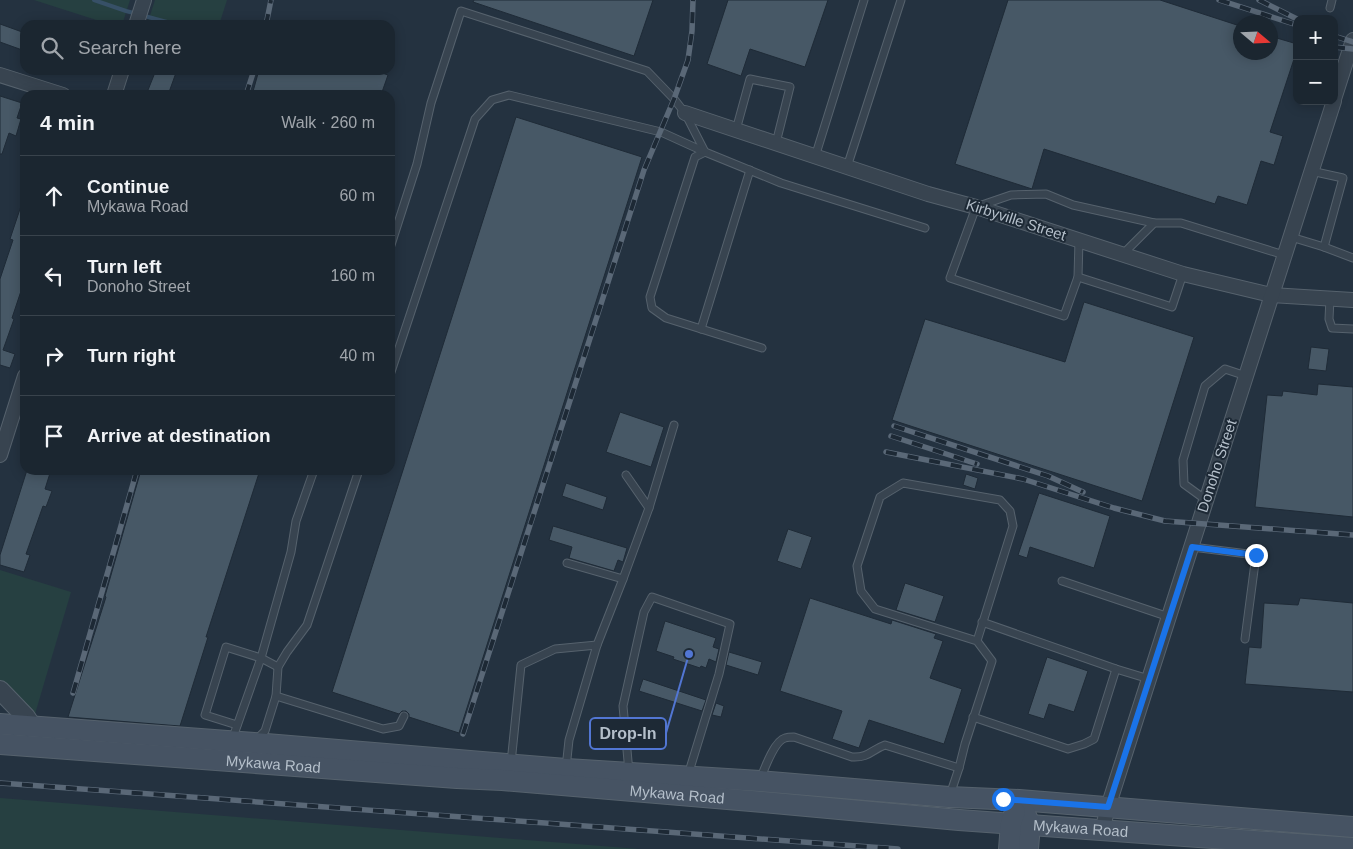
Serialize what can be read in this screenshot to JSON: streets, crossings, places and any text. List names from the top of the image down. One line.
{"streets":{"main road":["Mykawa Road"],"street":["Kirbyville Street","Donoho Street"]},"crossings":[["Kirbyville Street","Donoho Street"],["Donoho Street","Mykawa Road"]],"places":["Drop-In"],"north":"right","page":{"map_buttons":["+","−"],"search":"Search here","heading":["4 min","Walk · 260 m"],"list":[["Continue","Mykawa Road","60 m"],["Turn left","Donoho Street","160 m"],["Turn right","40 m"],"Arrive at destination"]}}
